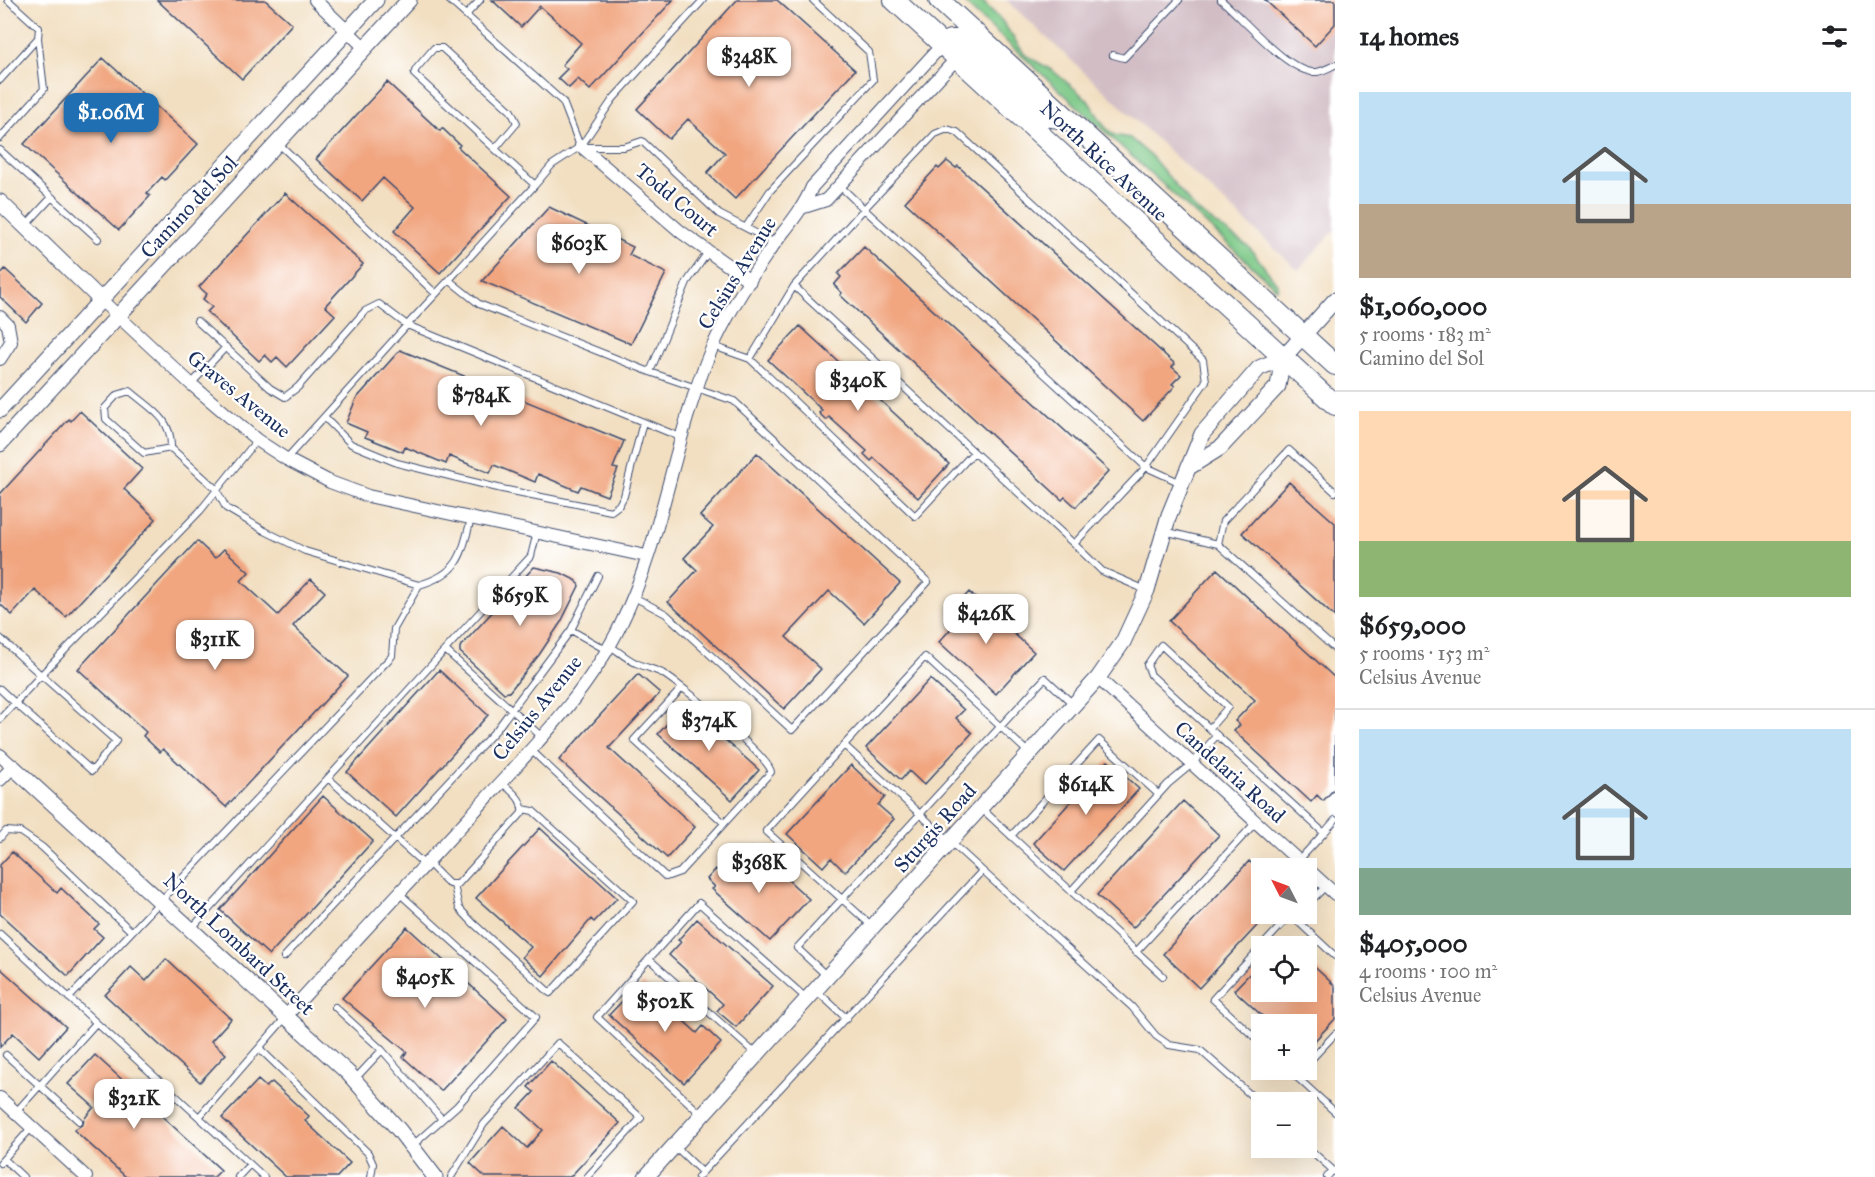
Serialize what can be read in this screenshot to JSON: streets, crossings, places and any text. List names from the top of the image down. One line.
{"streets":{"highway":["North Rice Avenue"],"street":["Todd Court","Camino del Sol","Celsius Avenue","Graves Avenue","Candelaria Road","Sturgis Road","North Lombard Street"]},"crossings":[["North Rice Avenue","Celsius Avenue"],["North Rice Avenue","Sturgis Road"],["Todd Court","Celsius Avenue"],["Camino del Sol","Graves Avenue"],["Celsius Avenue","Graves Avenue"],["Celsius Avenue","North Lombard Street"],["Candelaria Road","Sturgis Road"]],"north":"top left","page":{"heading":"14 homes","price":["$348K","$1.06M","$603K","$340K","$784K","$659K","$426K","$311K","$374K","$614K","$368K","$405K","$502K","$321K"],"list":[{"name":"$1,060,000","note":"5 rooms · 183 m² · Camino del Sol"},{"name":"$659,000","note":"5 rooms · 153 m² · Celsius Avenue"},{"name":"$405,000","note":"4 rooms · 100 m² · Celsius Avenue"}],"map_buttons":["+","−"]}}
